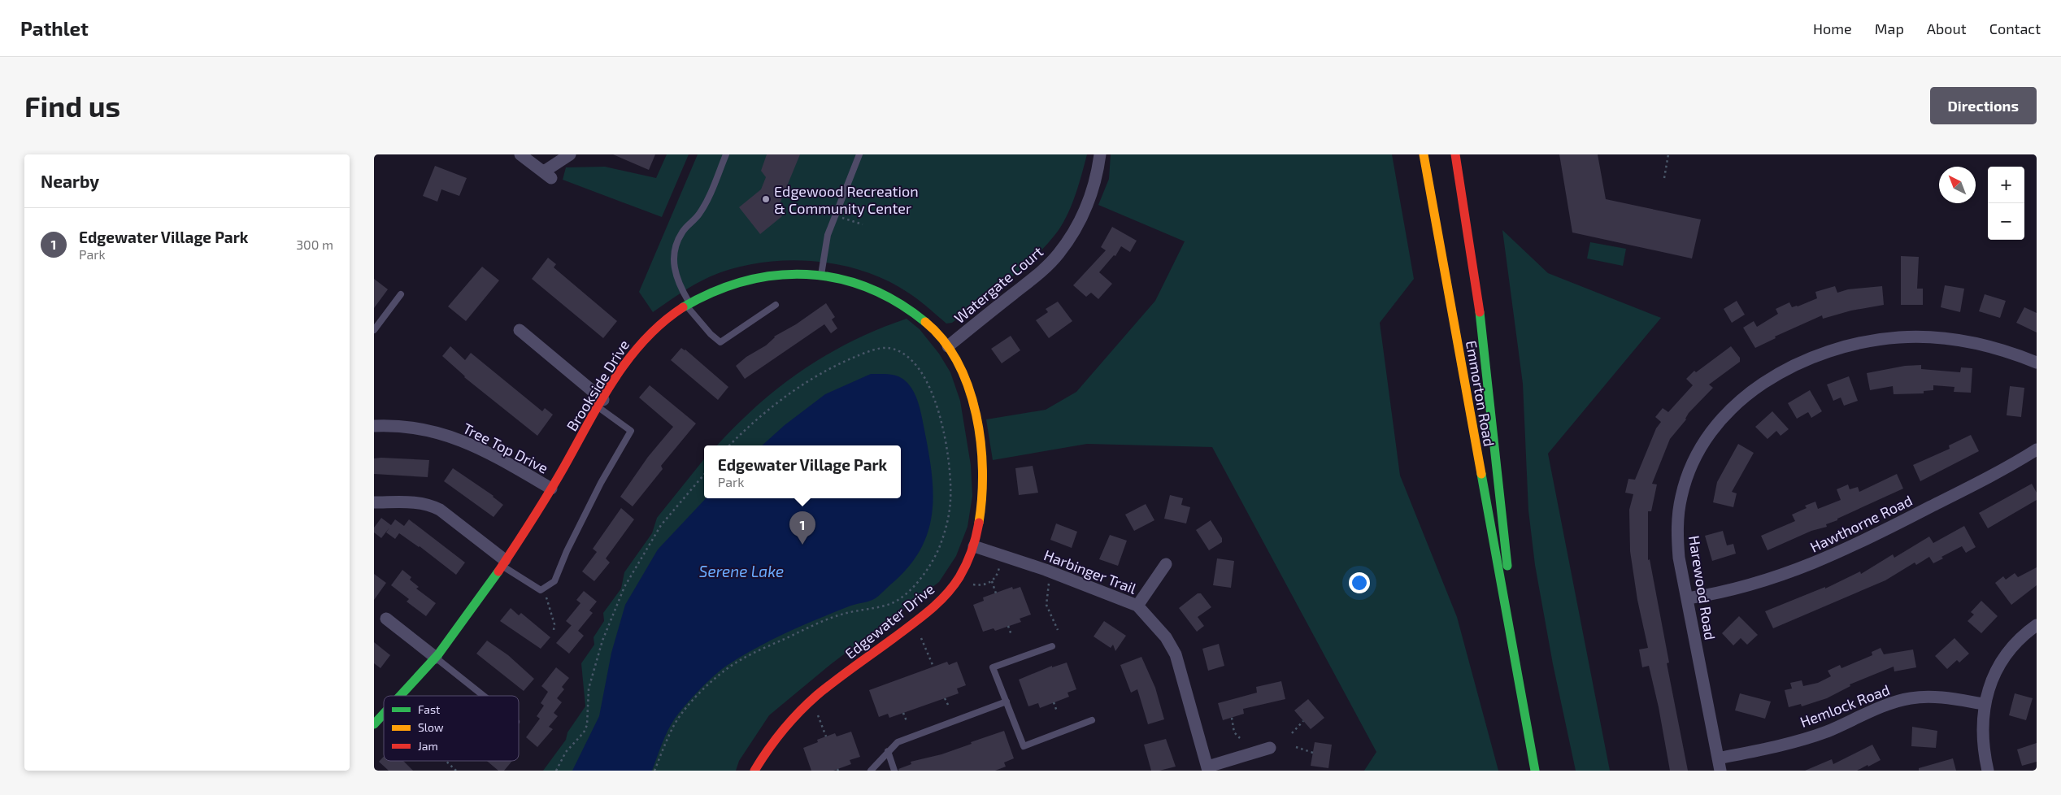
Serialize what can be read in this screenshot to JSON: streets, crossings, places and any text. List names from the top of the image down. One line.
{"streets":{"street":["Watergate Court","Brookside Drive","Emmorton Road","Tree Top Drive","Hawthorne Road","Harbinger Trail","Harewood Road","Edgewater Drive","Hemlock Road"]},"crossings":[["Watergate Court","Brookside Drive"],["Watergate Court","Edgewater Drive"],["Brookside Drive","Tree Top Drive"],["Brookside Drive","Edgewater Drive"],["Hawthorne Road","Harewood Road"],["Harbinger Trail","Edgewater Drive"],["Harewood Road","Hemlock Road"]],"water":["Serene Lake"],"places":["Edgewood Recreation & Community Center"],"legend":["Fast","Slow","Jam"],"north":"top left","page":{"header":"Pathlet","nav":["Home","Map","About","Contact"],"buttons":"Directions","title":"Find us","heading":"Nearby","map_buttons":["+","−"],"list":[{"mark":"1","name":"Edgewater Village Park","note":"Park","value":"300 m"}],"popup":["Edgewater Village Park","Park"],"pins":"1"}}
